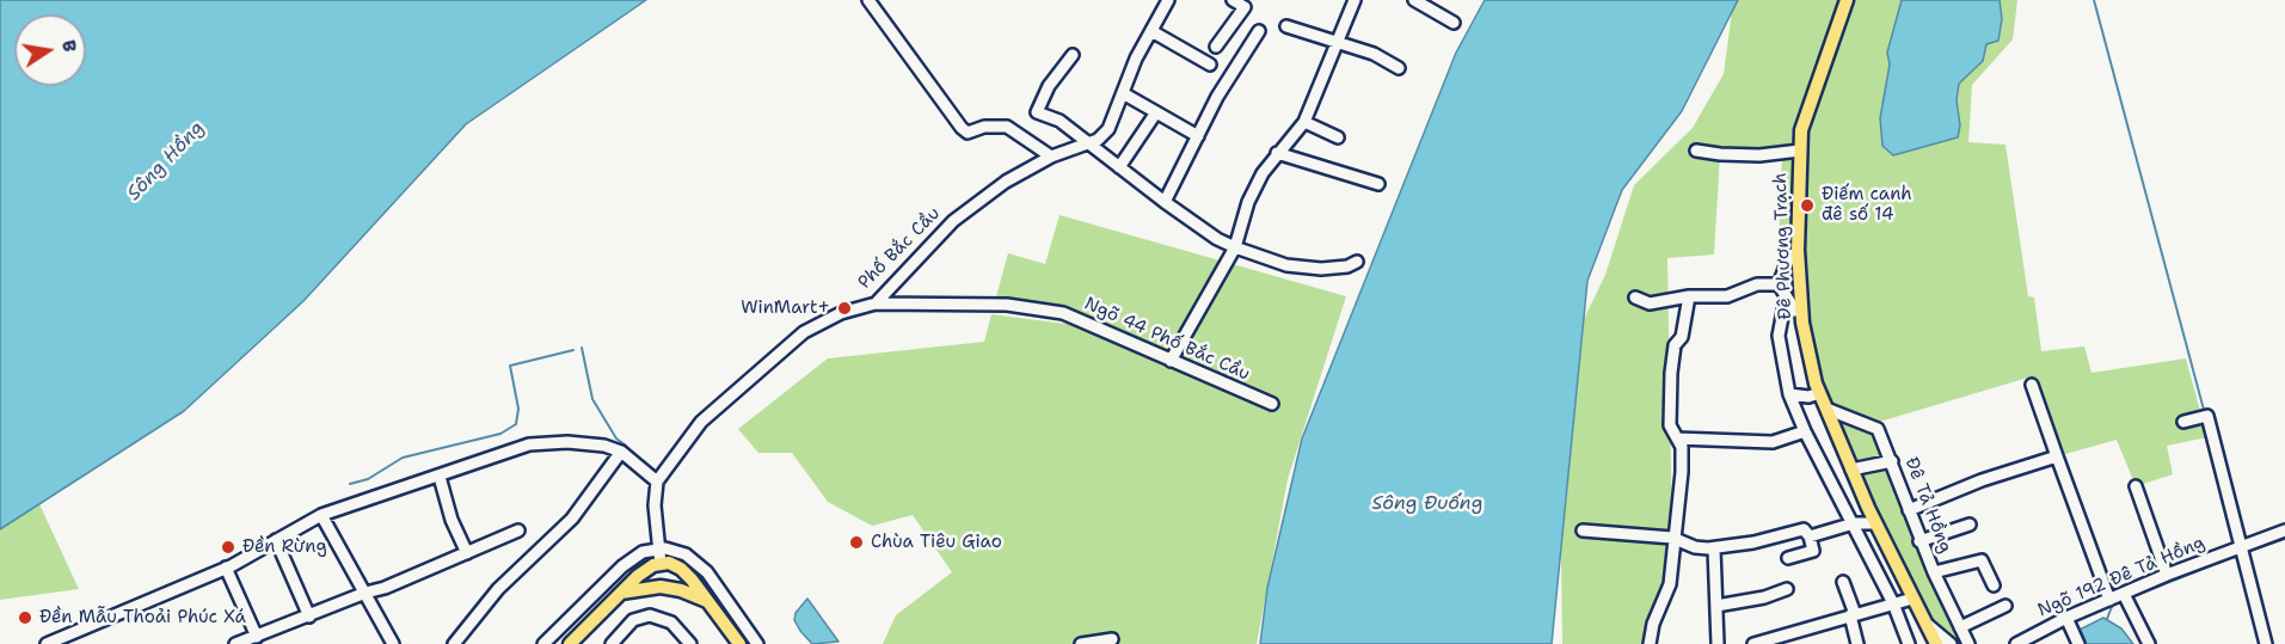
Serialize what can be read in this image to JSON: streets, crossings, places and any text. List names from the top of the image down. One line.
{"streets":{"main road":["Đê Phương Trạch"],"street":["Phố Bắc Cầu","Ngõ 44 Phố Bắc Cầu","Đê Tả Hồng","Ngõ 192 Đê Tả Hồng"]},"crossings":[["Đê Phương Trạch","Đê Tả Hồng"],["Phố Bắc Cầu","Ngõ 44 Phố Bắc Cầu"]],"water":["Sông Hồng","Sông Đuống"],"places":["Điếm canh đê số 14","WinMart+","Chùa Tiêu Giao","Đền Rừng","Đền Mẫu Thoải Phúc Xá"],"north":"right"}
